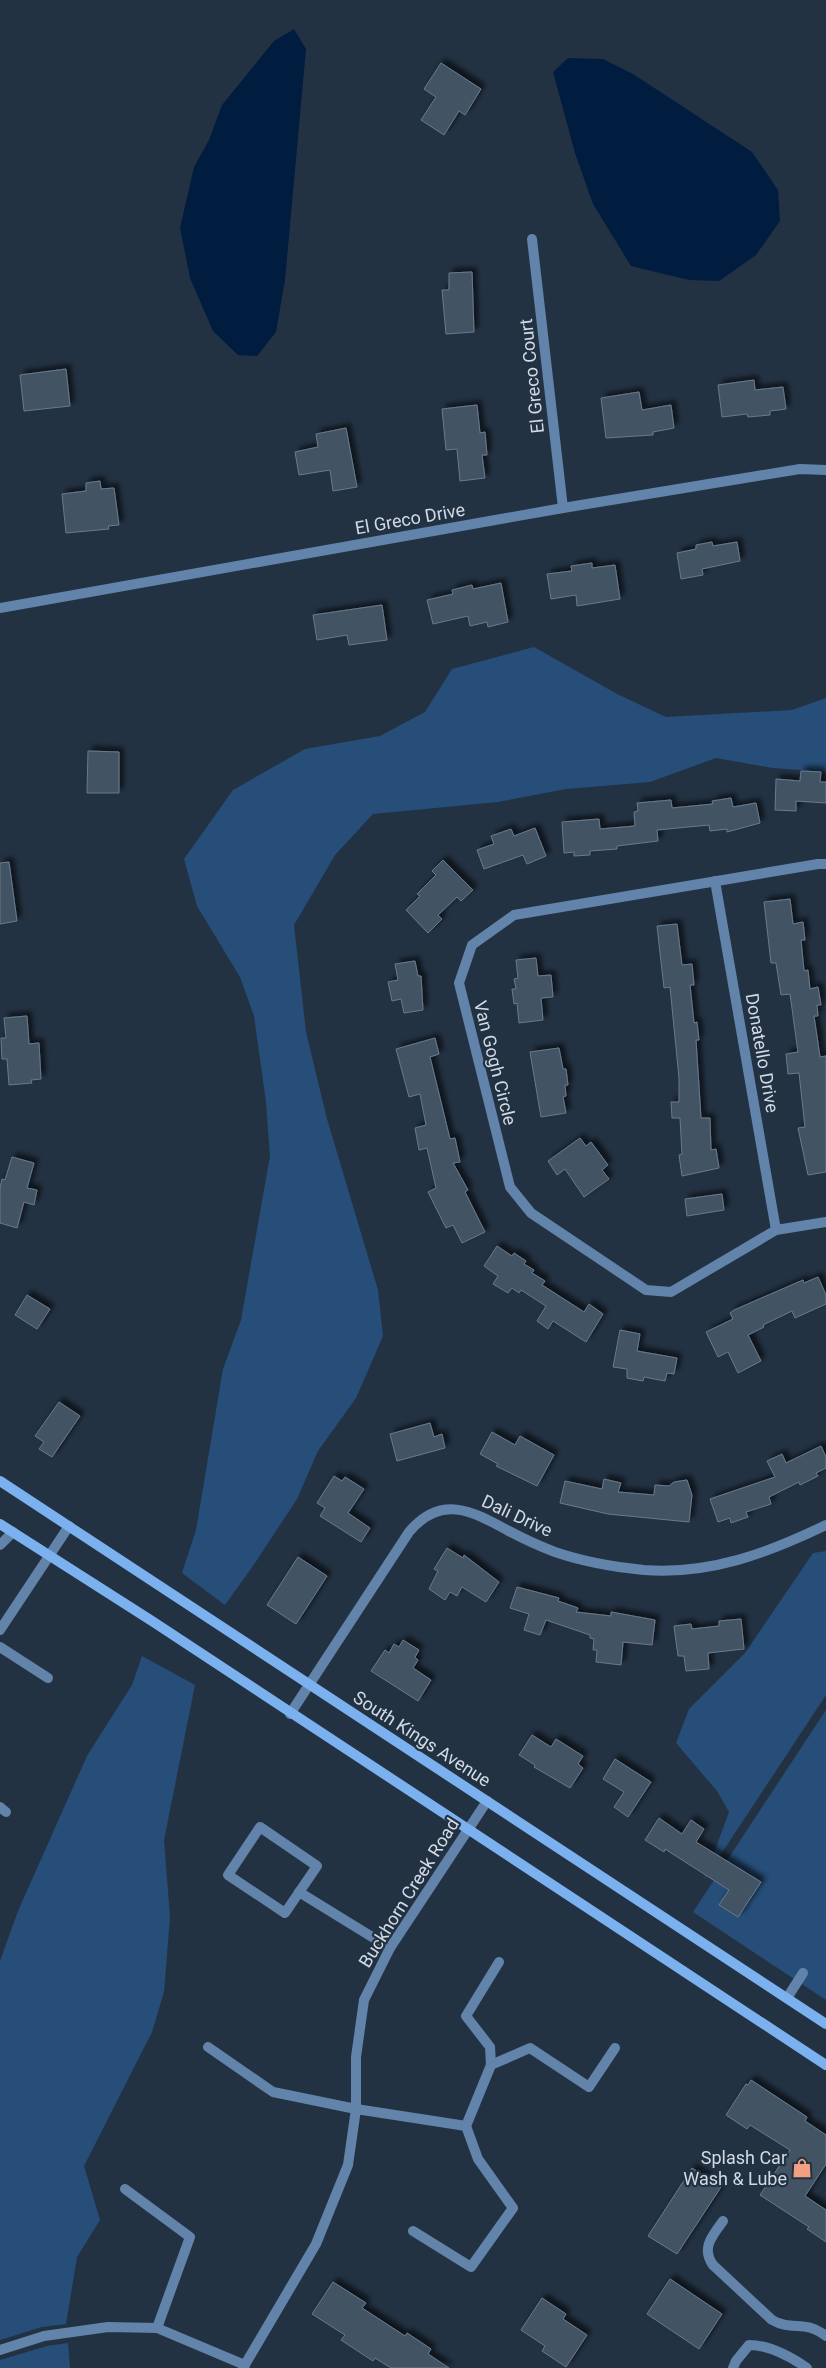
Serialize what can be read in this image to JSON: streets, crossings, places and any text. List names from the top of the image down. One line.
{"streets":{"main road":["South Kings Avenue"],"street":["El Greco Court","El Greco Drive","Donatello Drive","Van Gogh Circle","Dali Drive","Buckhorn Creek Road"]},"crossings":[["El Greco Court","El Greco Drive"],["Donatello Drive","Van Gogh Circle"],["Dali Drive","South Kings Avenue"],["South Kings Avenue","Buckhorn Creek Road"]],"places":{"shop":["Splash Car Wash & Lube"]}}
